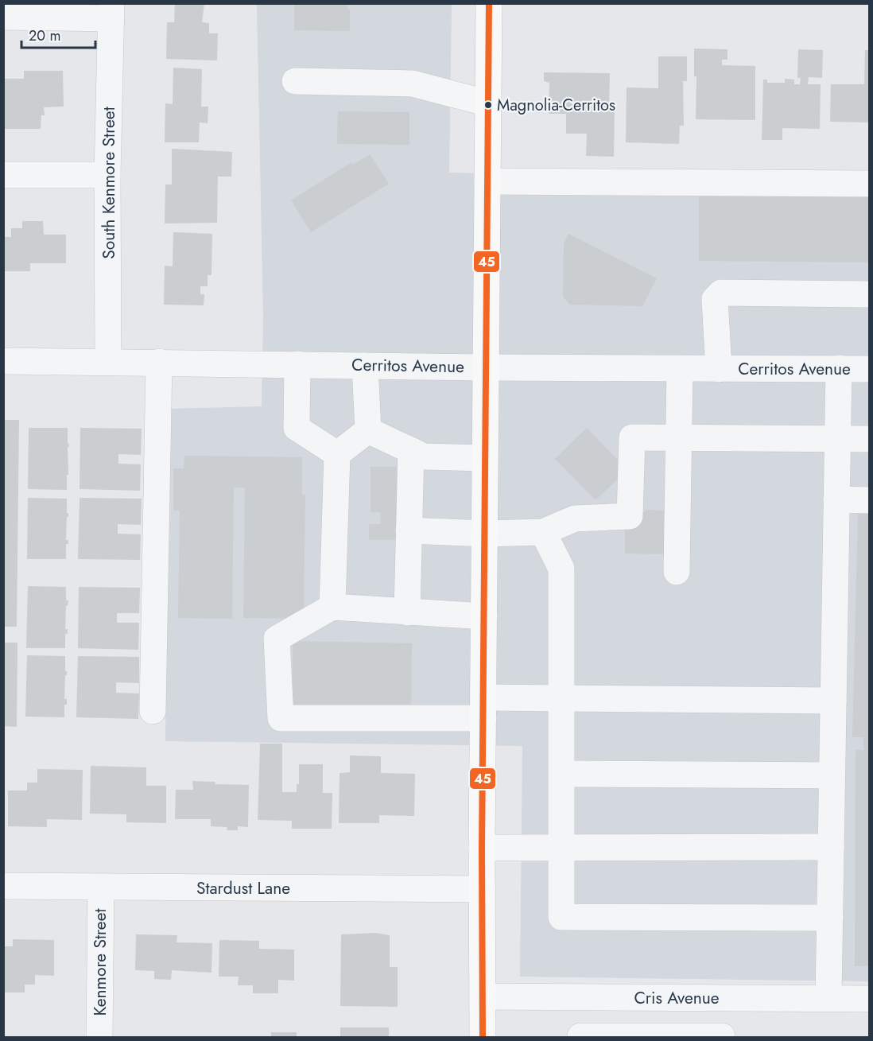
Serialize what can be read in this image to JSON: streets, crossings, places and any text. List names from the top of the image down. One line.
{"streets":{"street":["South Kenmore Street","Cerritos Avenue","Stardust Lane","Kenmore Street","Cris Avenue"]},"crossings":[["South Kenmore Street","Cerritos Avenue"],["Stardust Lane","Kenmore Street"]],"places":["Magnolia-Cerritos"],"lines":["transit line 45"],"scale_bar":"20 m"}
